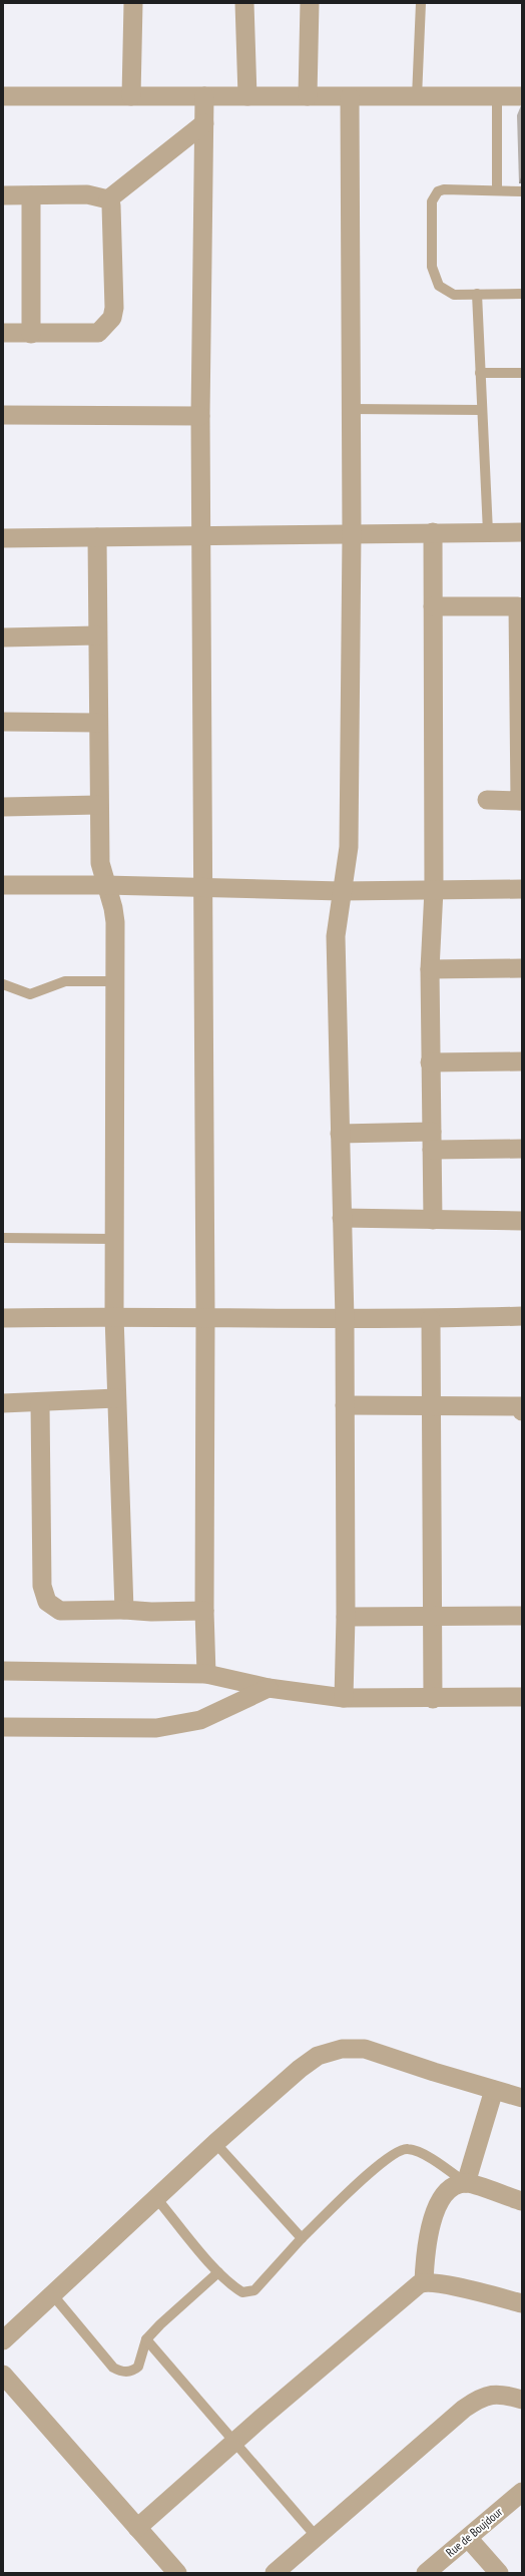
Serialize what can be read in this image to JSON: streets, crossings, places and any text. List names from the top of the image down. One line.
{"streets":{"street":["Rue de Boujdour"]}}
